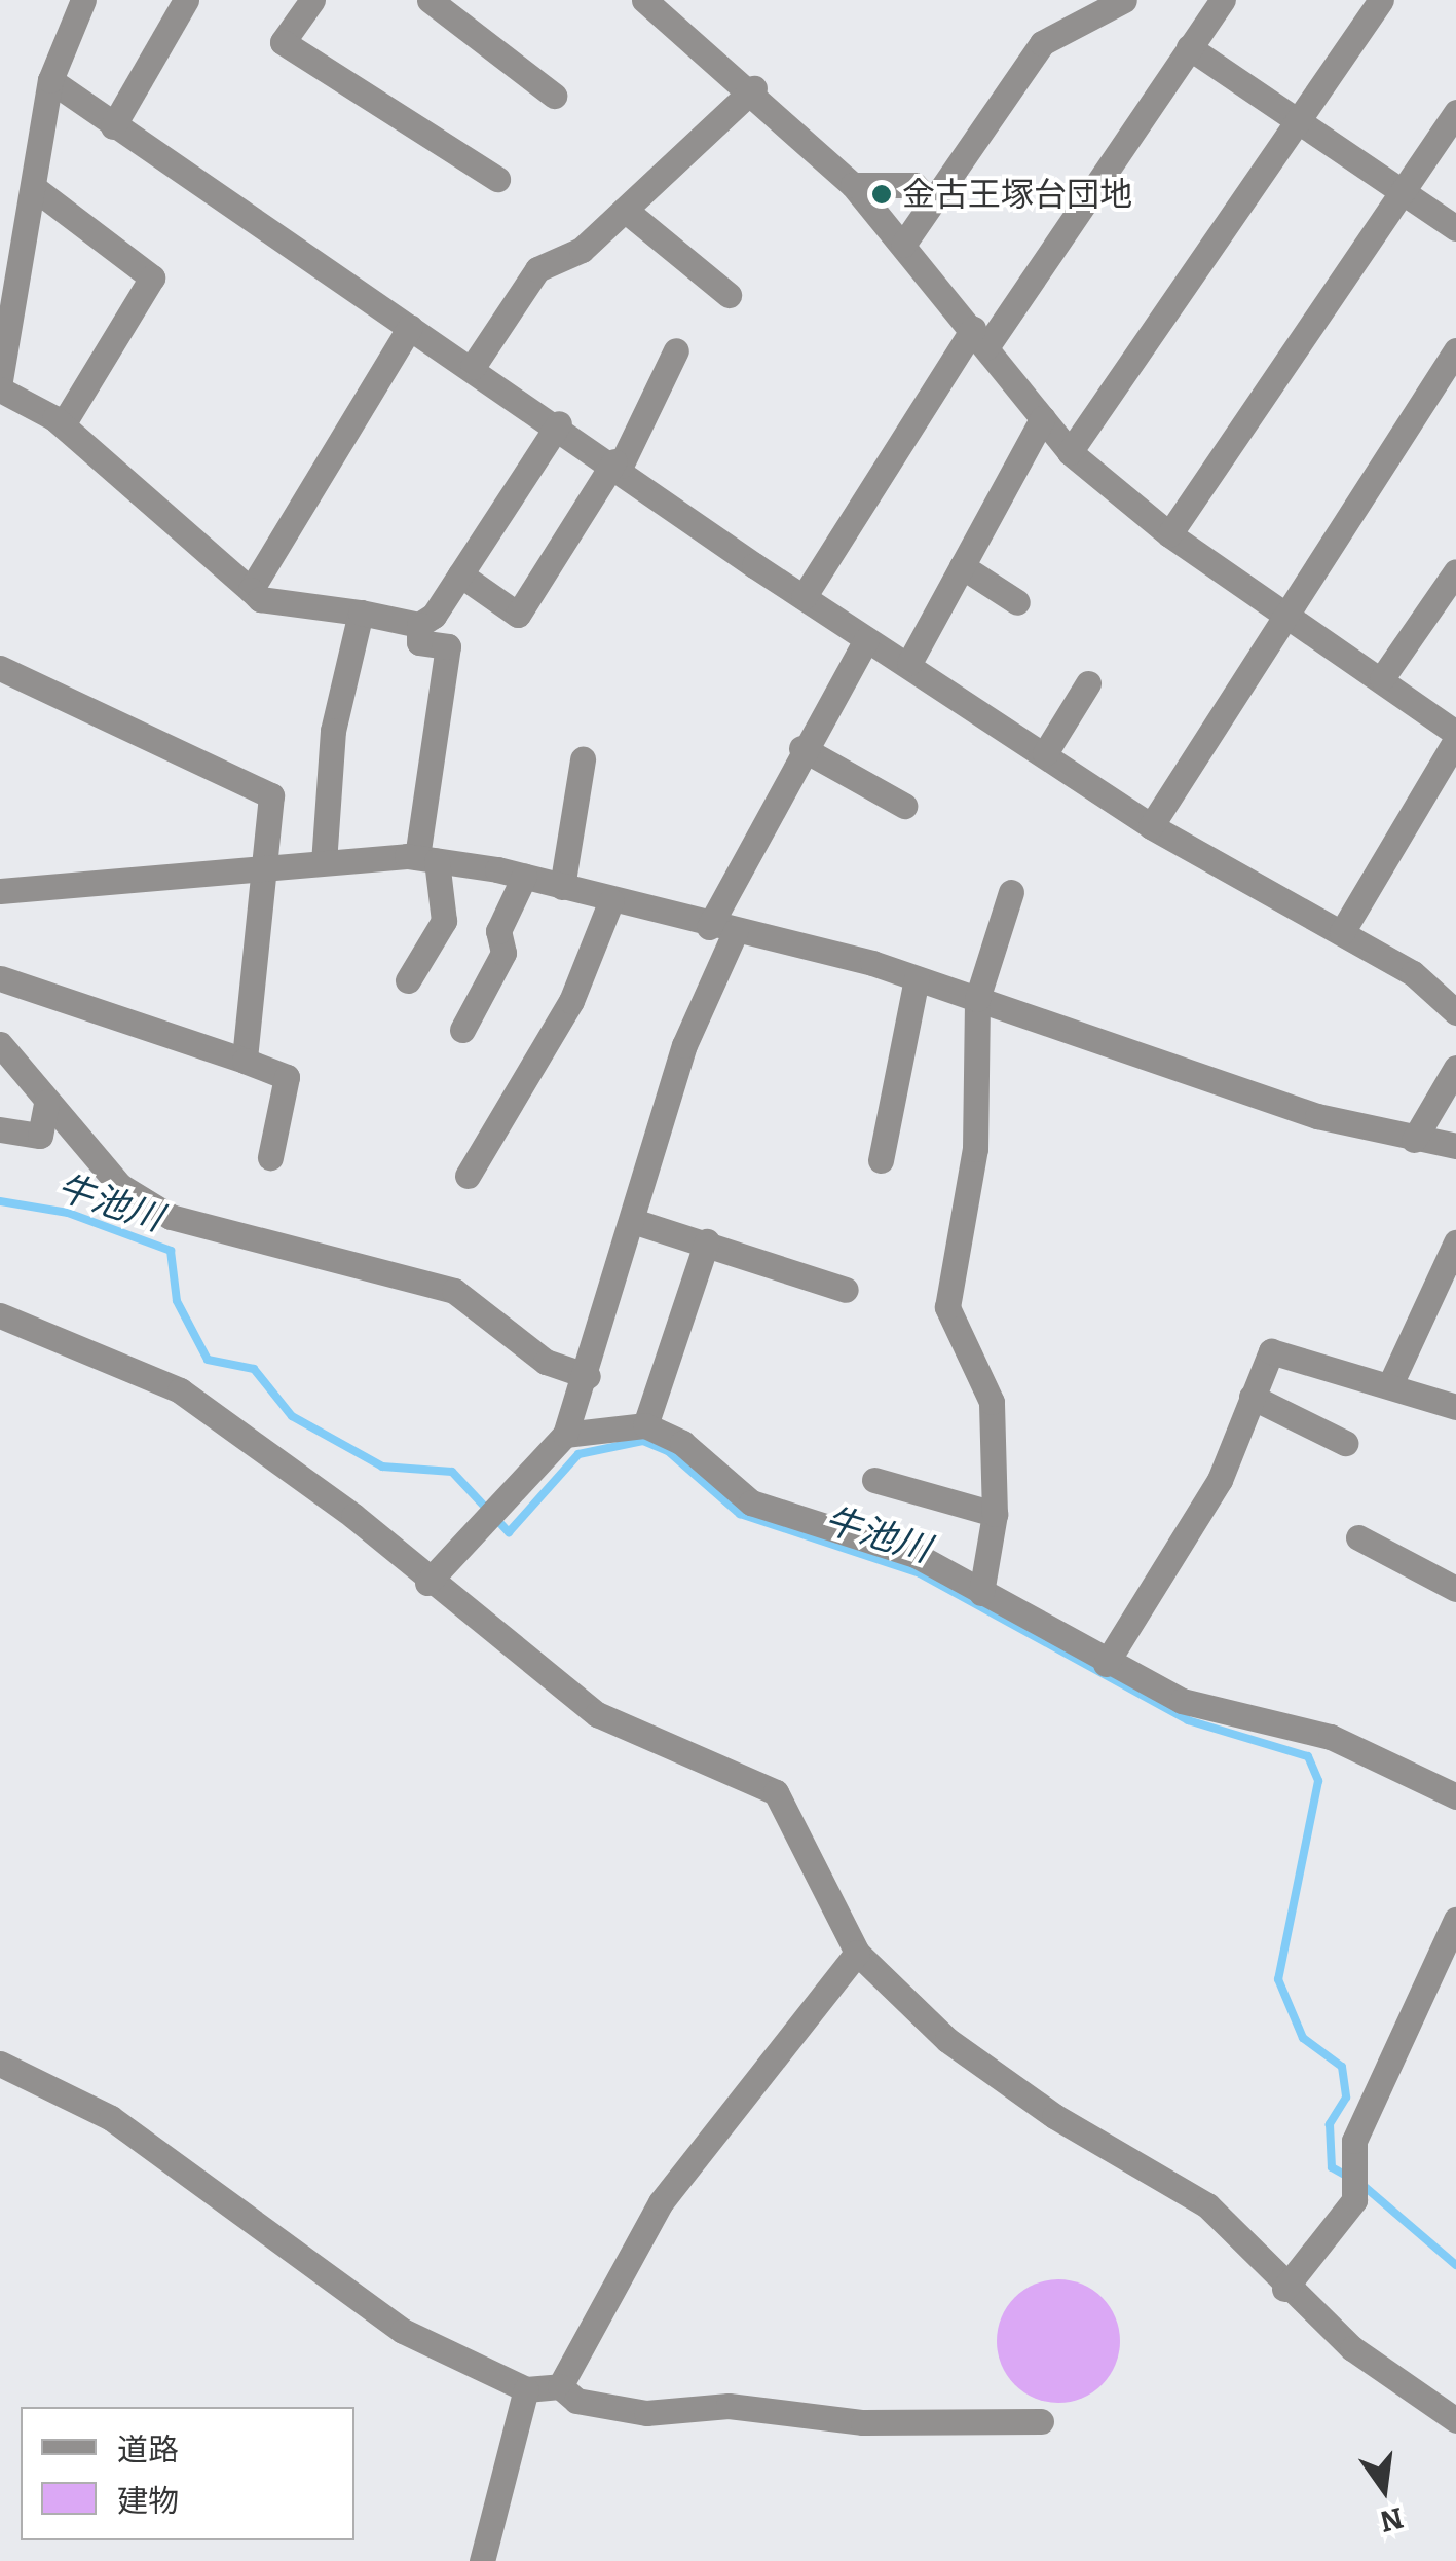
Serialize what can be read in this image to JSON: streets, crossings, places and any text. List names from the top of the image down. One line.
{"water":["牛池川"],"places":["金古王塚台団地"],"legend":["道路","建物"],"north":"bottom"}
